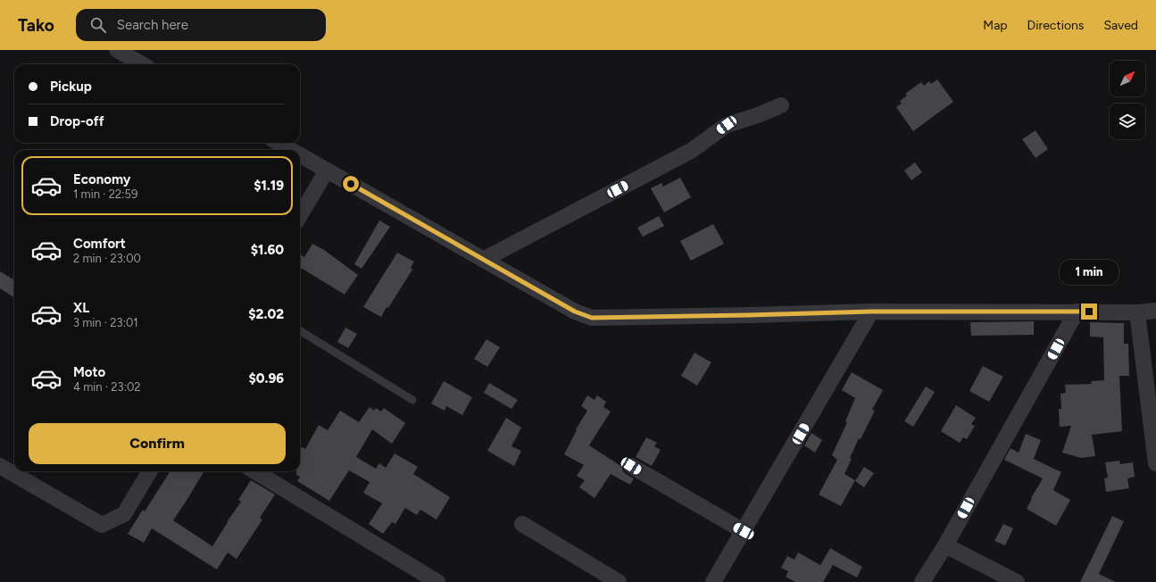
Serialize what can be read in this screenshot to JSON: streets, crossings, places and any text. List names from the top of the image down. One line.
{"north":"top right","page":{"header":"Tako","search":"Search here","nav":["Map","Directions","Saved"],"banner":["Pickup","Drop-off"],"list":[{"name":"Economy","note":"1 min · 22:59","value":"$1.19"},{"name":"Comfort","note":"2 min · 23:00","value":"$1.60"},{"name":"XL","note":"3 min · 23:01","value":"$2.02"},{"name":"Moto","note":"4 min · 23:02","value":"$0.96"}],"bubble":"1 min","buttons":"Confirm"}}
